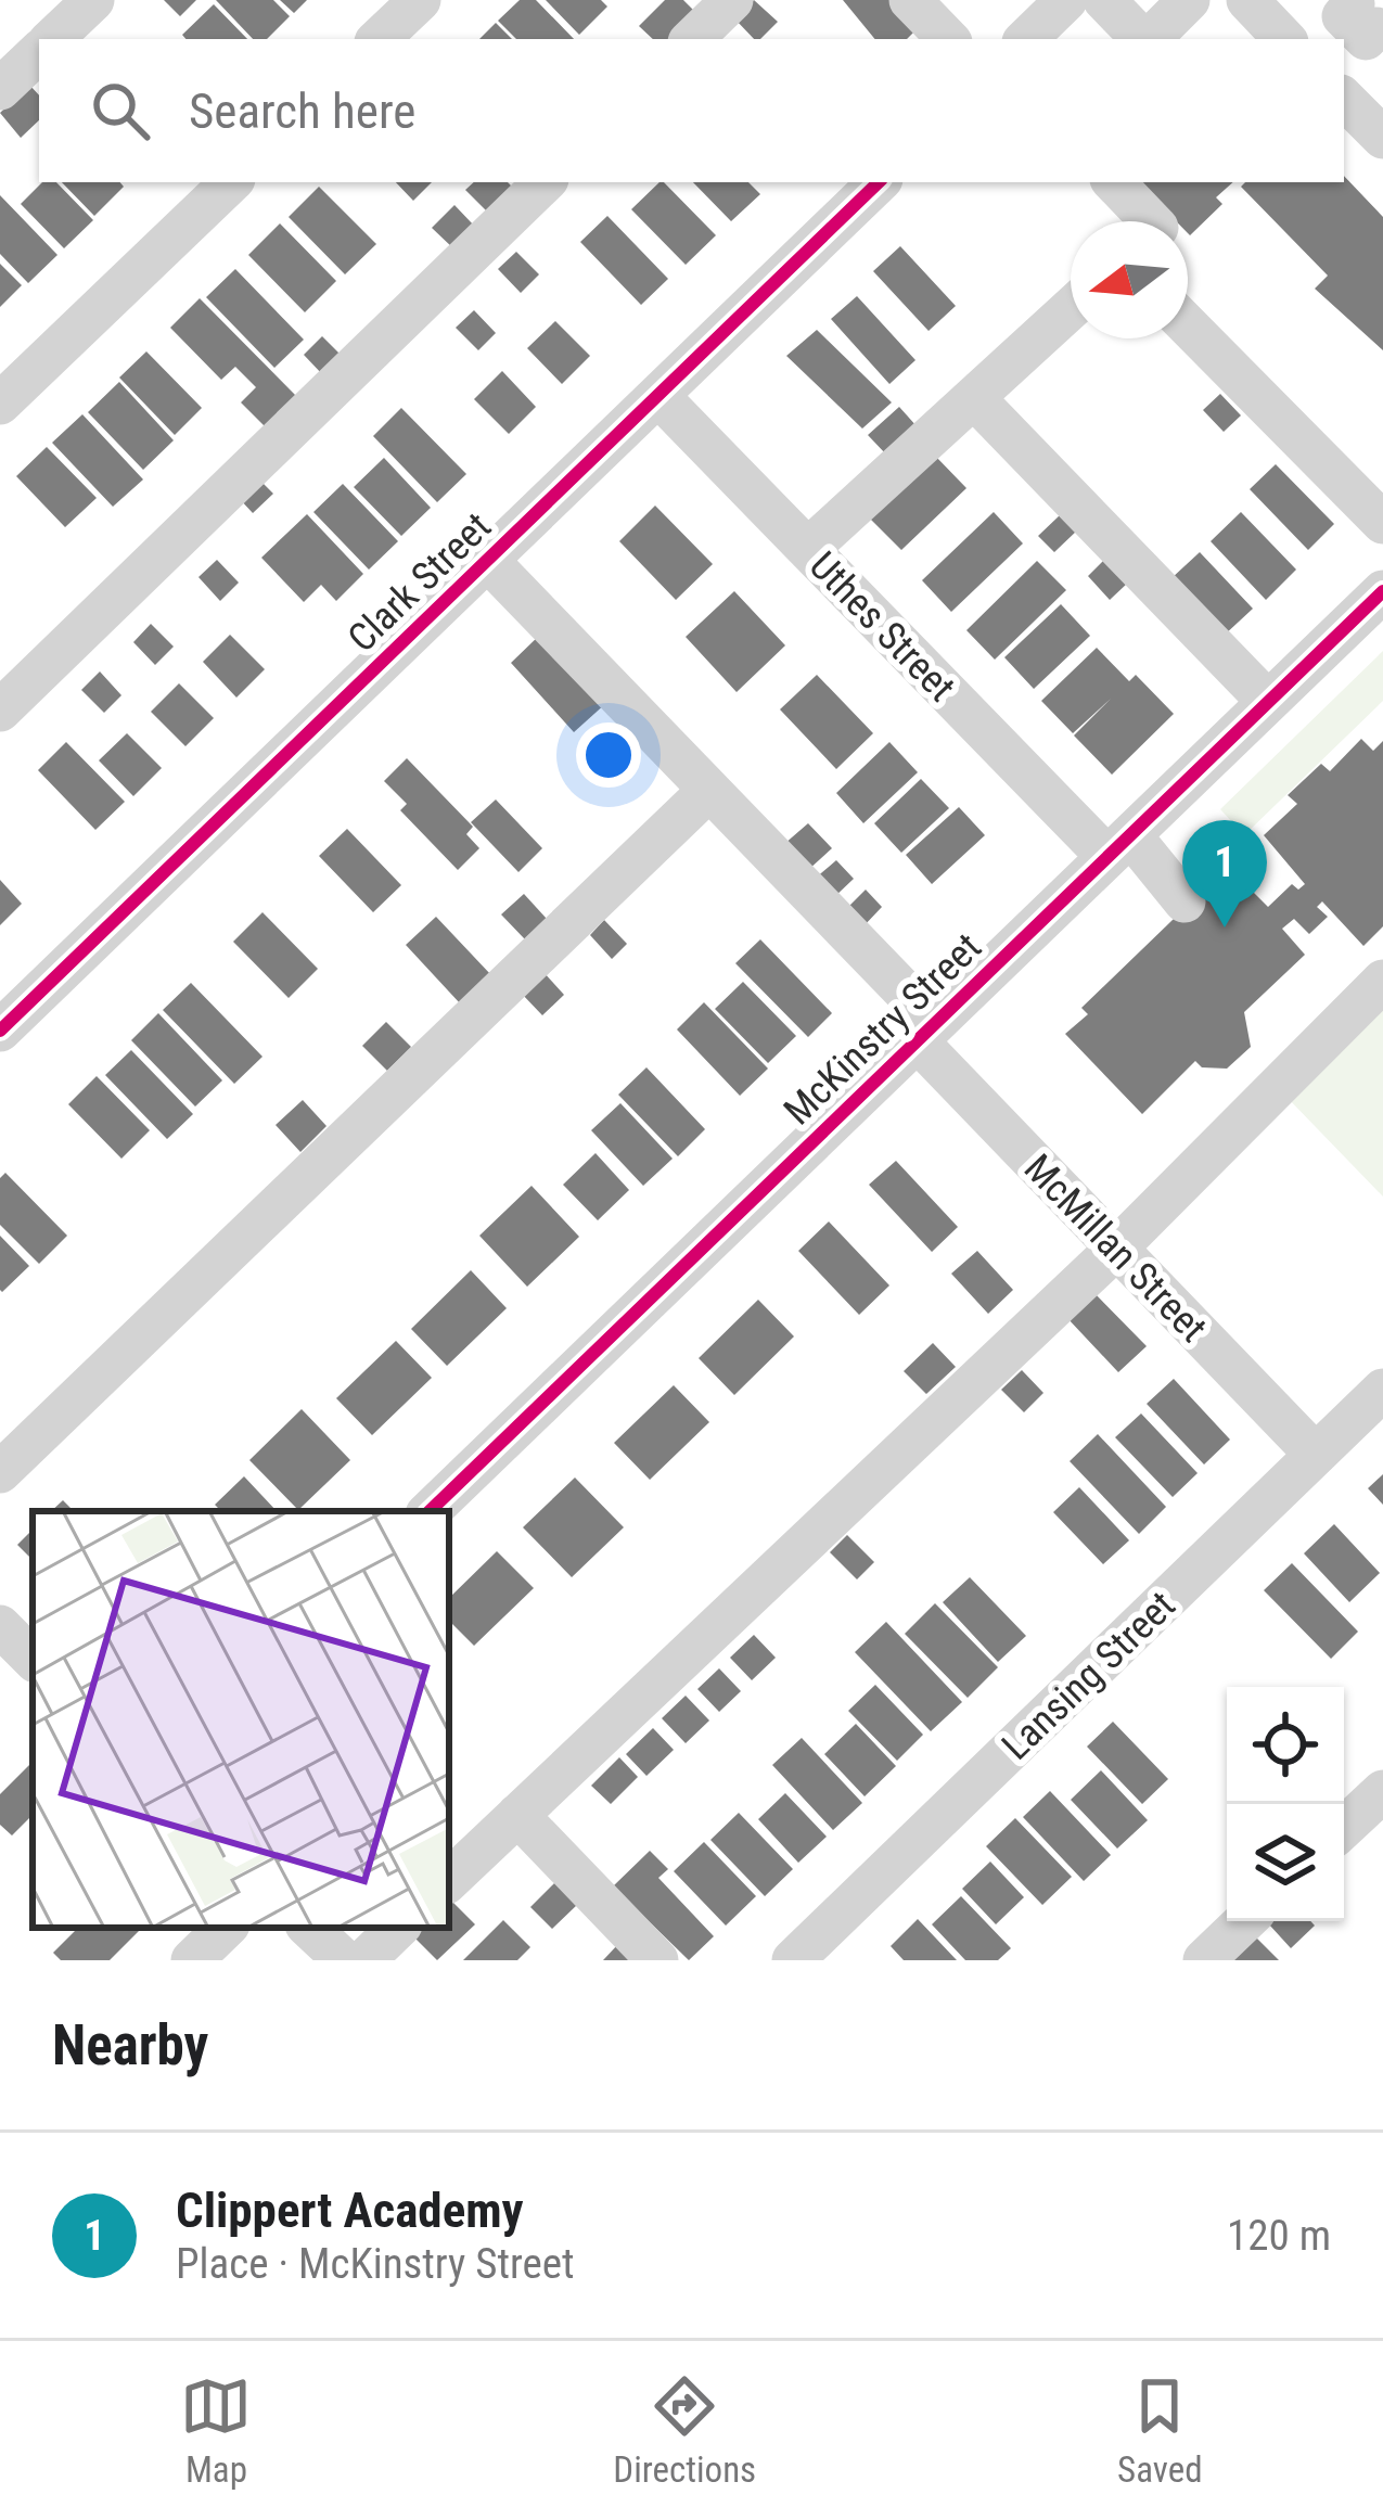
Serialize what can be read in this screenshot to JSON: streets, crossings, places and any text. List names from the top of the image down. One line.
{"streets":{"street":["Clark Street","Uthes Street","McKinstry Street","McMillan Street","Lansing Street"]},"crossings":[["Clark Street","Uthes Street"],["Clark Street","McMillan Street"],["Uthes Street","McKinstry Street"],["McKinstry Street","McMillan Street"],["McMillan Street","Lansing Street"]],"north":"left","page":{"search":"Search here","pins":"1","heading":"Nearby","list":[{"mark":"1","name":"Clippert Academy","note":"Place · McKinstry Street","value":"120 m"}],"nav":["Map","Directions","Saved"]}}
